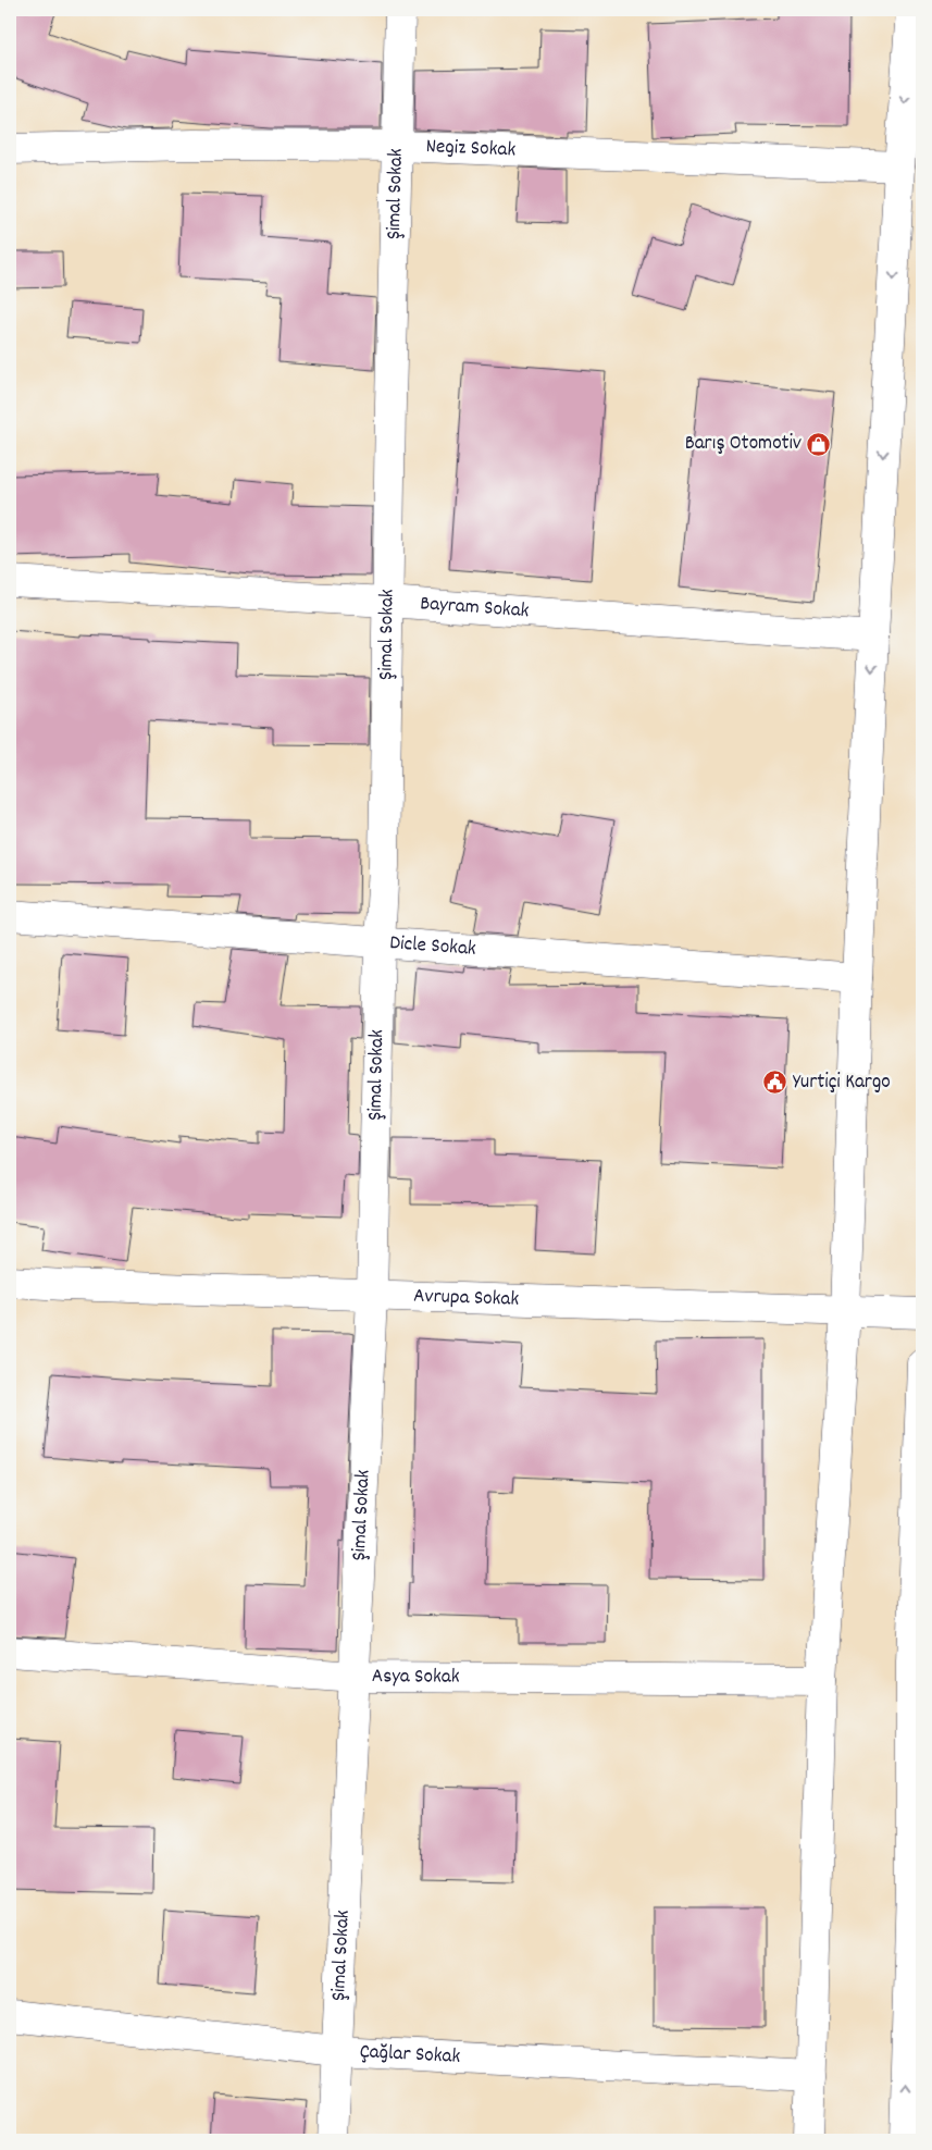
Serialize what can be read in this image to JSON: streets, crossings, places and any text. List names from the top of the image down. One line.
{"streets":{"street":["Negiz Sokak","Şimal Sokak","Bayram Sokak","Dicle Sokak","Avrupa Sokak","Asya Sokak","Çağlar Sokak"]},"crossings":[["Negiz Sokak","Şimal Sokak"],["Şimal Sokak","Bayram Sokak"],["Şimal Sokak","Dicle Sokak"],["Şimal Sokak","Avrupa Sokak"],["Şimal Sokak","Asya Sokak"],["Şimal Sokak","Çağlar Sokak"]],"places":{"shop":["Barış Otomotiv"],"public building":["Yurtiçi Kargo"]}}
